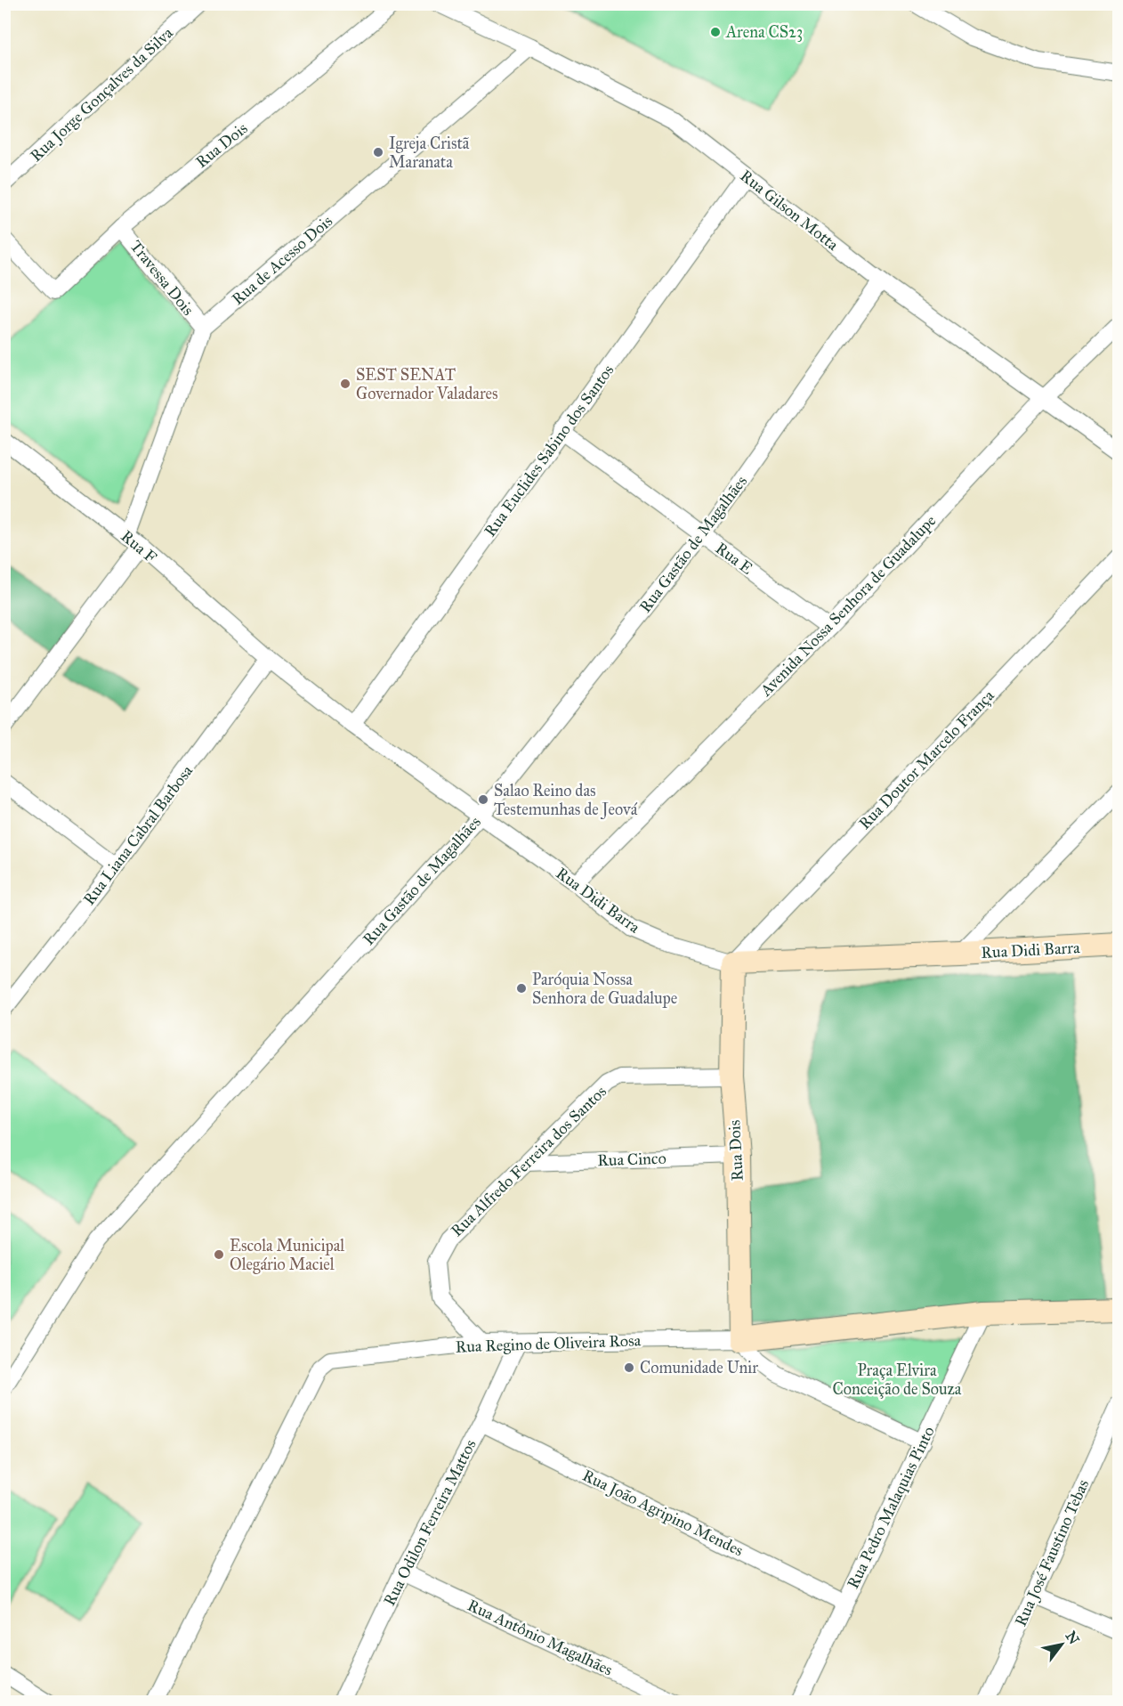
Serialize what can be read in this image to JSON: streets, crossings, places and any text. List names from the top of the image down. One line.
{"streets":{"street":["Rua Jorge Gonçalves da Silva","Rua Dois","Rua Gilson Motta","Rua de Acesso Dois","Travessa Dois","Rua Euclides Sabino dos Santos","Rua Gastão de Magalhães","Rua F","Rua E","Avenida Nossa Senhora de Guadalupe","Rua Doutor Marcelo França","Rua Liana Cabral Barbosa","Rua Didi Barra","Rua Cinco","Rua Alfredo Ferreira dos Santos","Rua Regino de Oliveira Rosa","Rua Pedro Malaquias Pinto","Rua João Agripino Mendes","Rua Odilon Ferreira Mattos","Rua José Faustino Tebas","Rua Antônio Magalhães"]},"crossings":[["Rua Dois","Travessa Dois"],["Rua Dois","Rua Doutor Marcelo França"],["Rua Dois","Rua Didi Barra"],["Rua Dois","Rua Cinco"],["Rua Dois","Rua Alfredo Ferreira dos Santos"],["Rua Dois","Rua Regino de Oliveira Rosa"],["Rua Gilson Motta","Rua de Acesso Dois"],["Rua Gilson Motta","Rua Euclides Sabino dos Santos"],["Rua Gilson Motta","Rua Gastão de Magalhães"],["Rua Gilson Motta","Avenida Nossa Senhora de Guadalupe"],["Rua de Acesso Dois","Travessa Dois"],["Rua de Acesso Dois","Rua F"],["Rua Euclides Sabino dos Santos","Rua E"],["Rua Euclides Sabino dos Santos","Rua Didi Barra"],["Rua Gastão de Magalhães","Rua E"],["Rua Gastão de Magalhães","Rua Didi Barra"],["Rua F","Rua Liana Cabral Barbosa"],["Rua F","Rua Didi Barra"],["Rua E","Avenida Nossa Senhora de Guadalupe"],["Avenida Nossa Senhora de Guadalupe","Rua Didi Barra"],["Rua Doutor Marcelo França","Rua Didi Barra"],["Rua Liana Cabral Barbosa","Rua Didi Barra"],["Rua Cinco","Rua Alfredo Ferreira dos Santos"],["Rua Alfredo Ferreira dos Santos","Rua Regino de Oliveira Rosa"],["Rua Regino de Oliveira Rosa","Rua Pedro Malaquias Pinto"],["Rua Regino de Oliveira Rosa","Rua Odilon Ferreira Mattos"],["Rua Pedro Malaquias Pinto","Rua João Agripino Mendes"],["Rua João Agripino Mendes","Rua Odilon Ferreira Mattos"],["Rua Odilon Ferreira Mattos","Rua Antônio Magalhães"]],"parks":["Praça Elvira Conceição de Souza"],"places":["Arena CS23","Igreja Cristã Maranata","SEST SENAT Governador Valadares","Salao Reino das Testemunhas de Jeová","Paróquia Nossa Senhora de Guadalupe","Escola Municipal Olegário Maciel","Comunidade Unir"],"north":"top right"}
